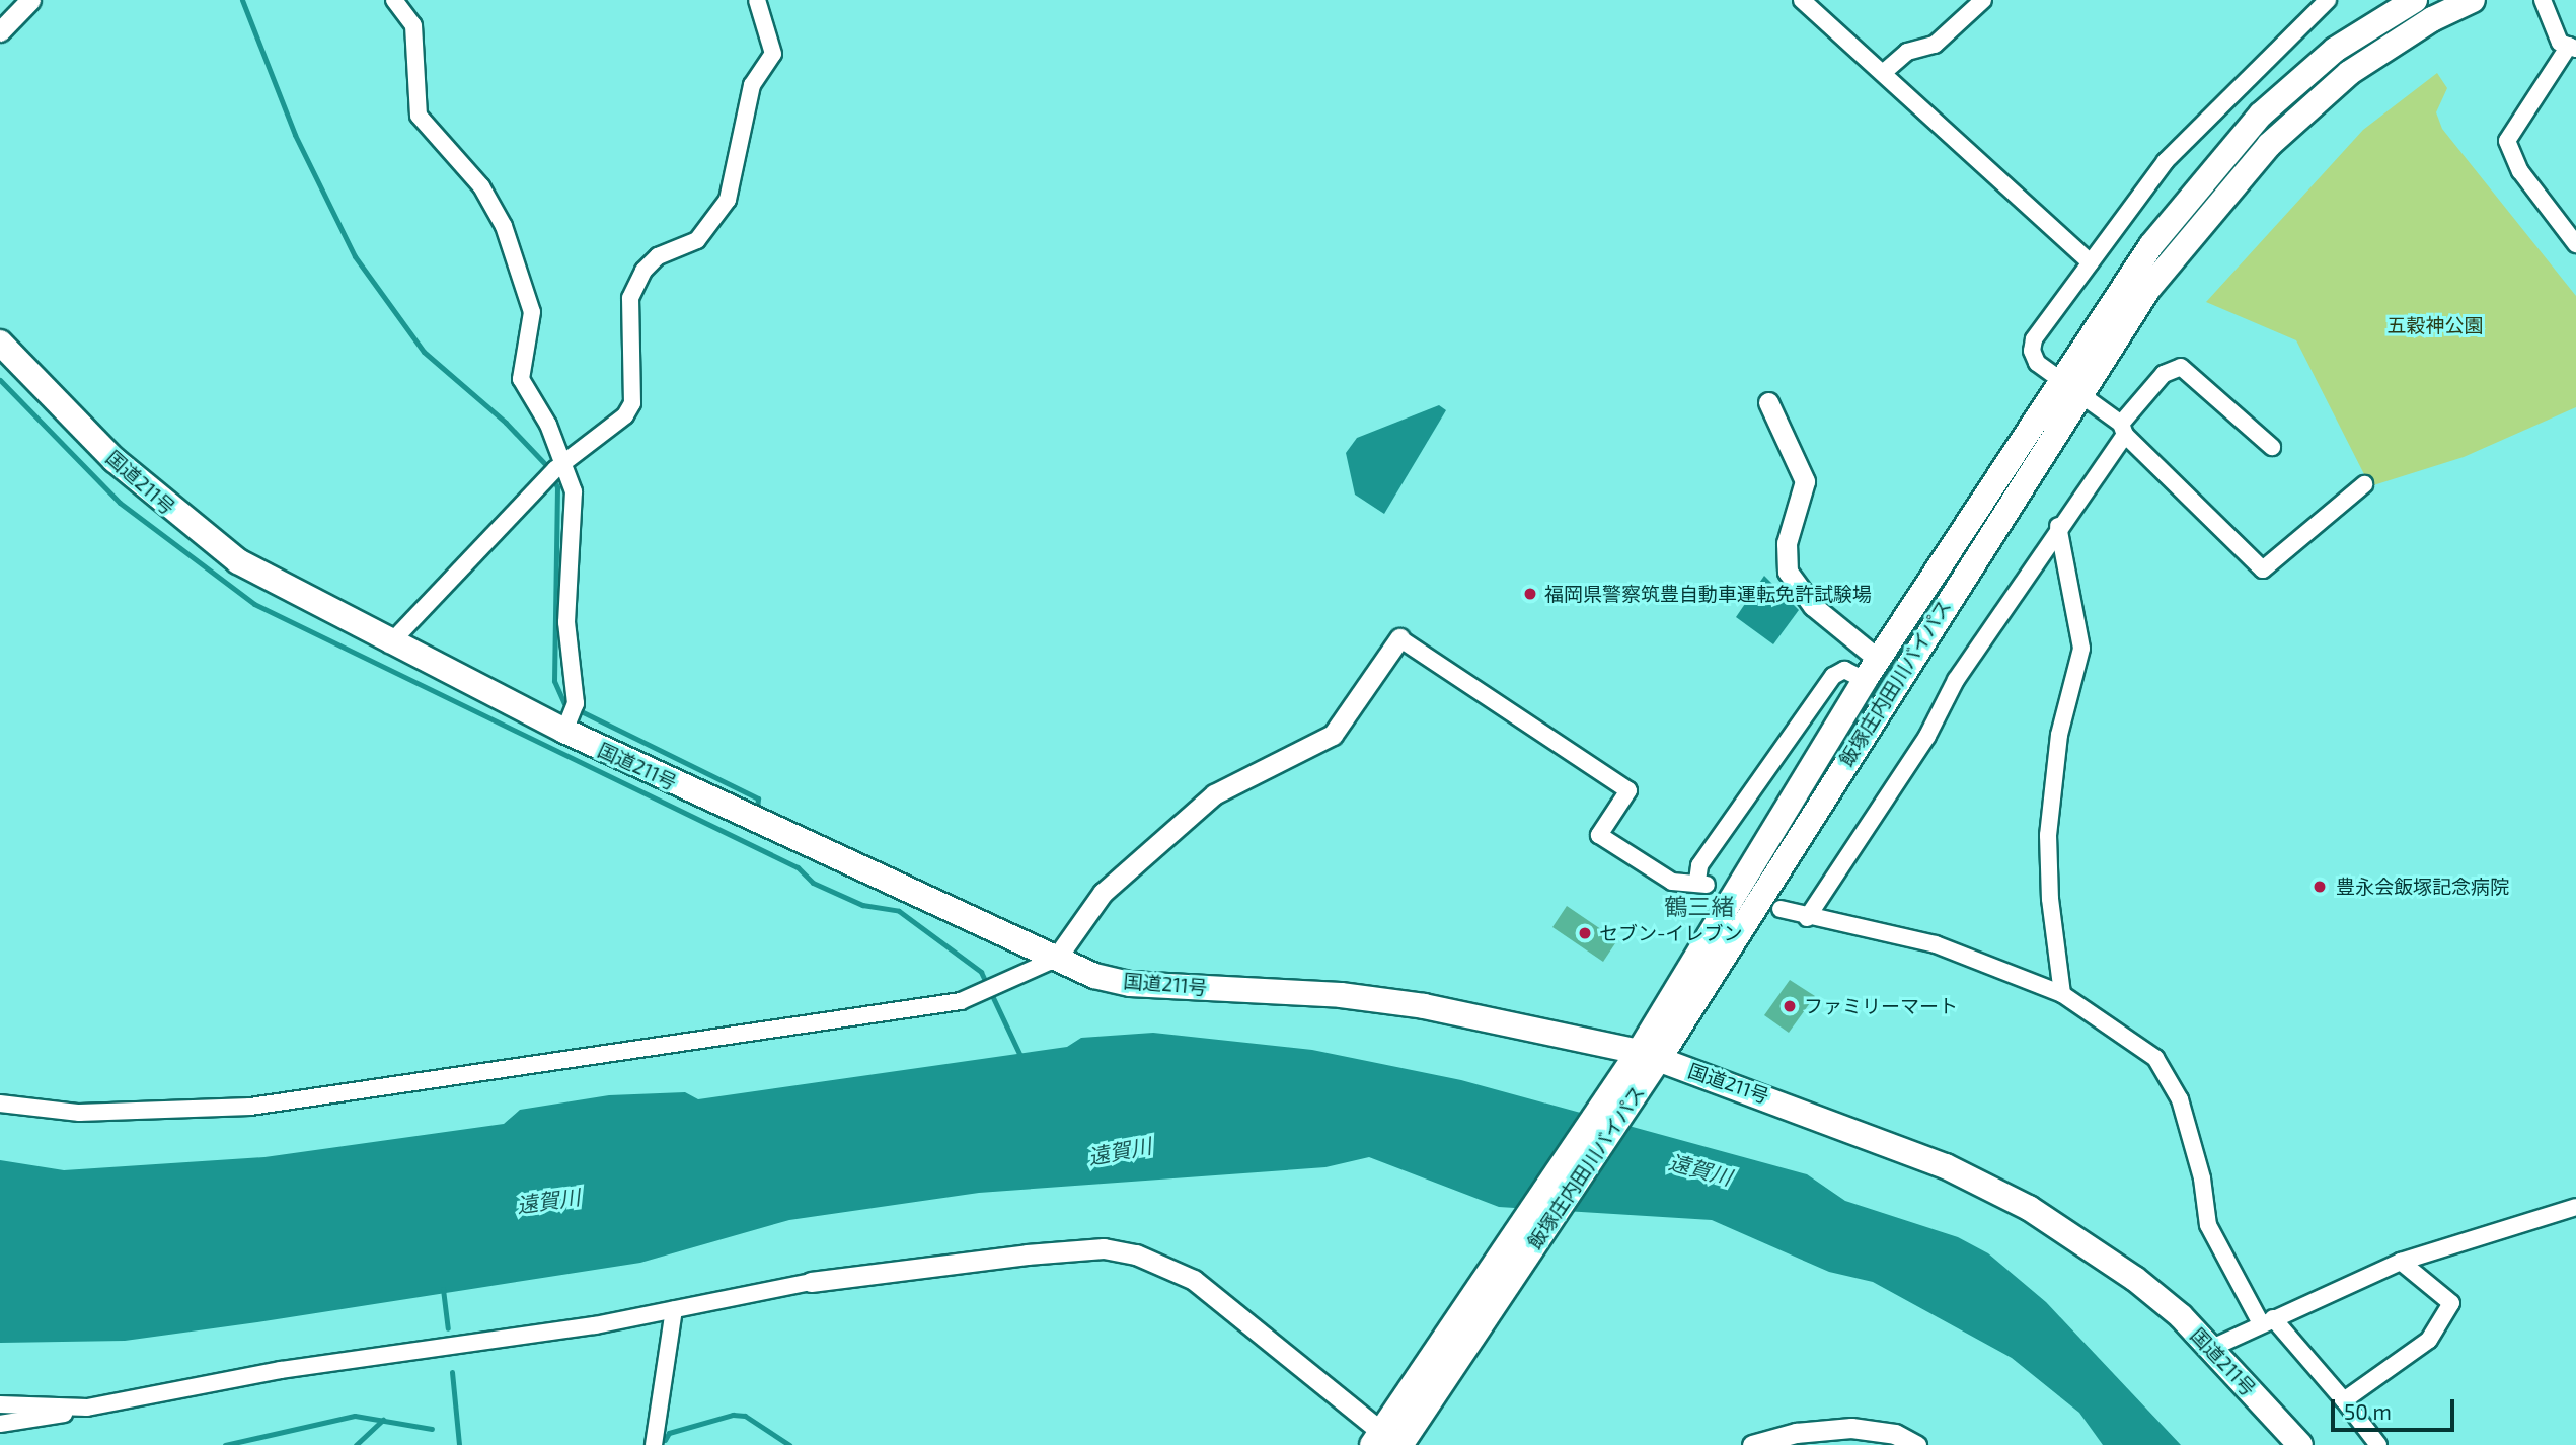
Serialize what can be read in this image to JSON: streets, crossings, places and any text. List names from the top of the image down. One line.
{"streets":{"highway":["国道211号","飯塚庄内田川バイパス"]},"crossings":[["国道211号","飯塚庄内田川バイパス"]],"districts":["鶴三緒"],"water":["遠賀川"],"parks":["五穀神公園"],"places":["福岡県警察筑豊自動車運転免許試験場","豊永会飯塚記念病院","セブン-イレブン","ファミリーマート"],"scale_bar":"50 m"}
